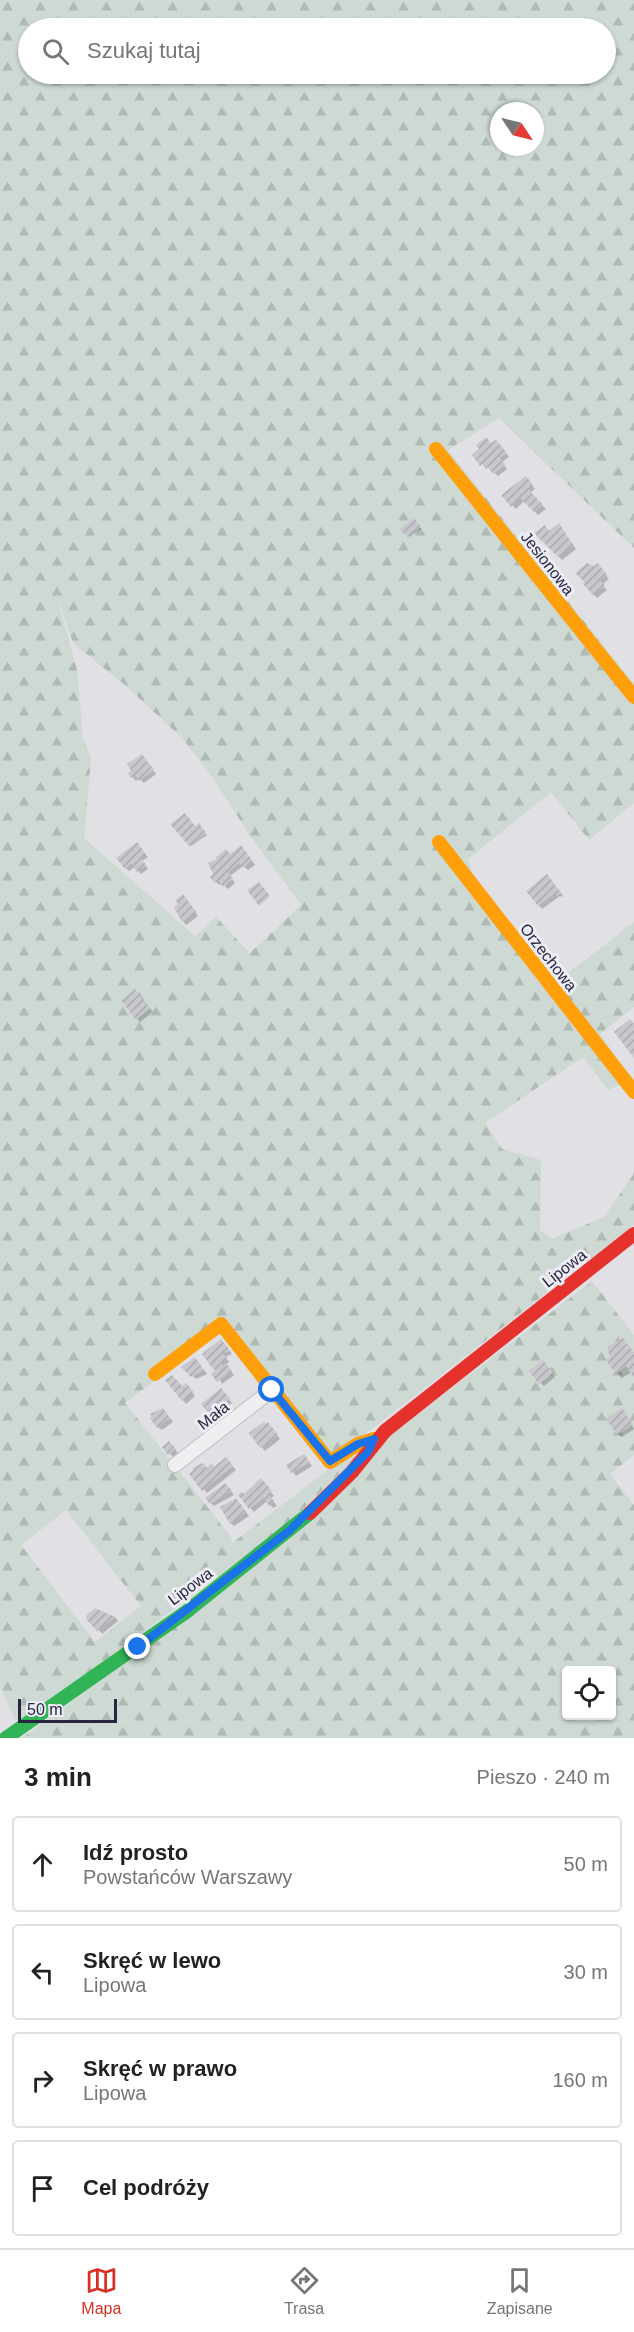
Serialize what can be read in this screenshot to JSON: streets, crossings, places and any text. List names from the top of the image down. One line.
{"streets":{"street":["Jesionowa","Orzechowa","Lipowa","Mała"]},"crossings":[["Lipowa","Mała"]],"scale_bar":"50 m","north":"bottom right","page":{"search":"Szukaj tutaj","scale":"50 m","heading":["3 min","Pieszo · 240 m"],"list":[["Idź prosto","Powstańców Warszawy","50 m"],["Skręć w lewo","Lipowa","30 m"],["Skręć w prawo","Lipowa","160 m"],"Cel podróży"],"nav":["Mapa","Trasa","Zapisane"]}}
